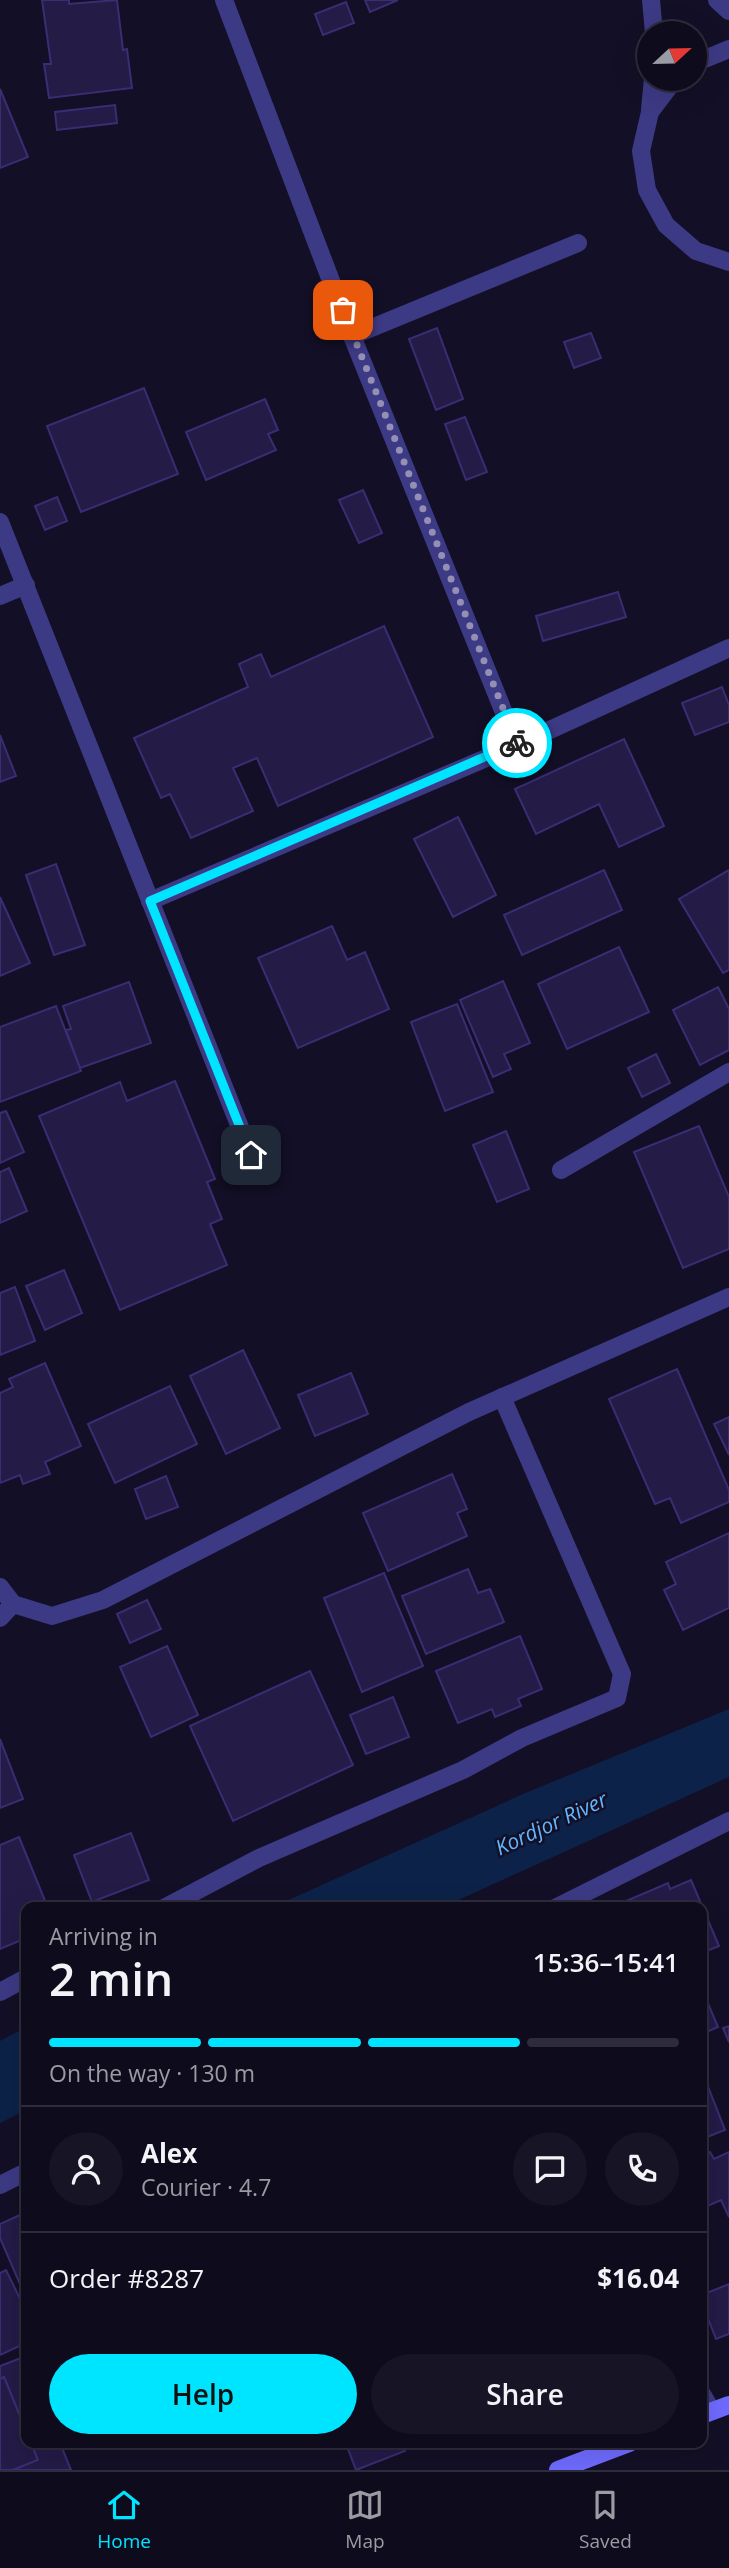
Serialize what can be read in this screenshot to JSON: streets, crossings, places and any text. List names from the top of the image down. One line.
{"water":["Kordjor River"],"north":"right","page":{"heading":["2 min","Arriving in","15:36–15:41"],"panel":["Alex","Courier · 4.7","Order #8287","$16.04"],"bar":"On the way · 130 m","buttons":["Help","Share"],"tabs":["Home","Map","Saved"]}}
